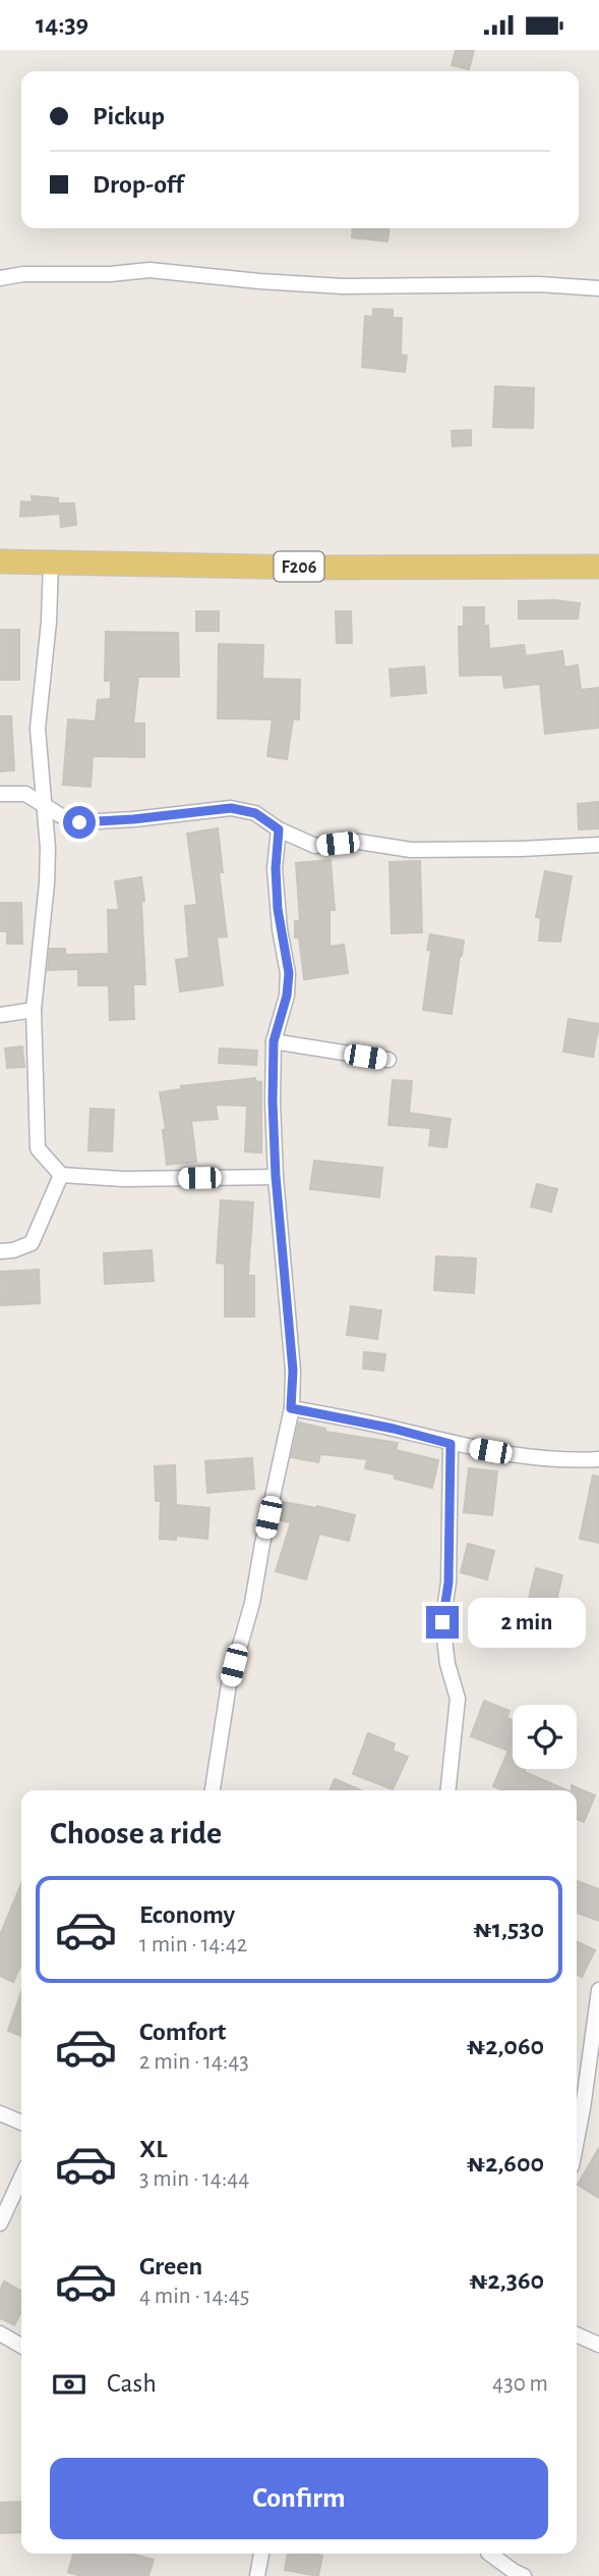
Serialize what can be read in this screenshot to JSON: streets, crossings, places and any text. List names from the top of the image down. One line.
{"streets":{"main road":["F206"]},"page":{"status":"14:39","banner":["Pickup","Drop-off"],"bubble":"2 min","heading":"Choose a ride","list":[{"name":"Economy","note":"1 min · 14:42","value":"₦1,530"},{"name":"Comfort","note":"2 min · 14:43","value":"₦2,060"},{"name":"XL","note":"3 min · 14:44","value":"₦2,600"},{"name":"Green","note":"4 min · 14:45","value":"₦2,360"}],"pay":["Cash","430 m"],"buttons":"Confirm"}}
